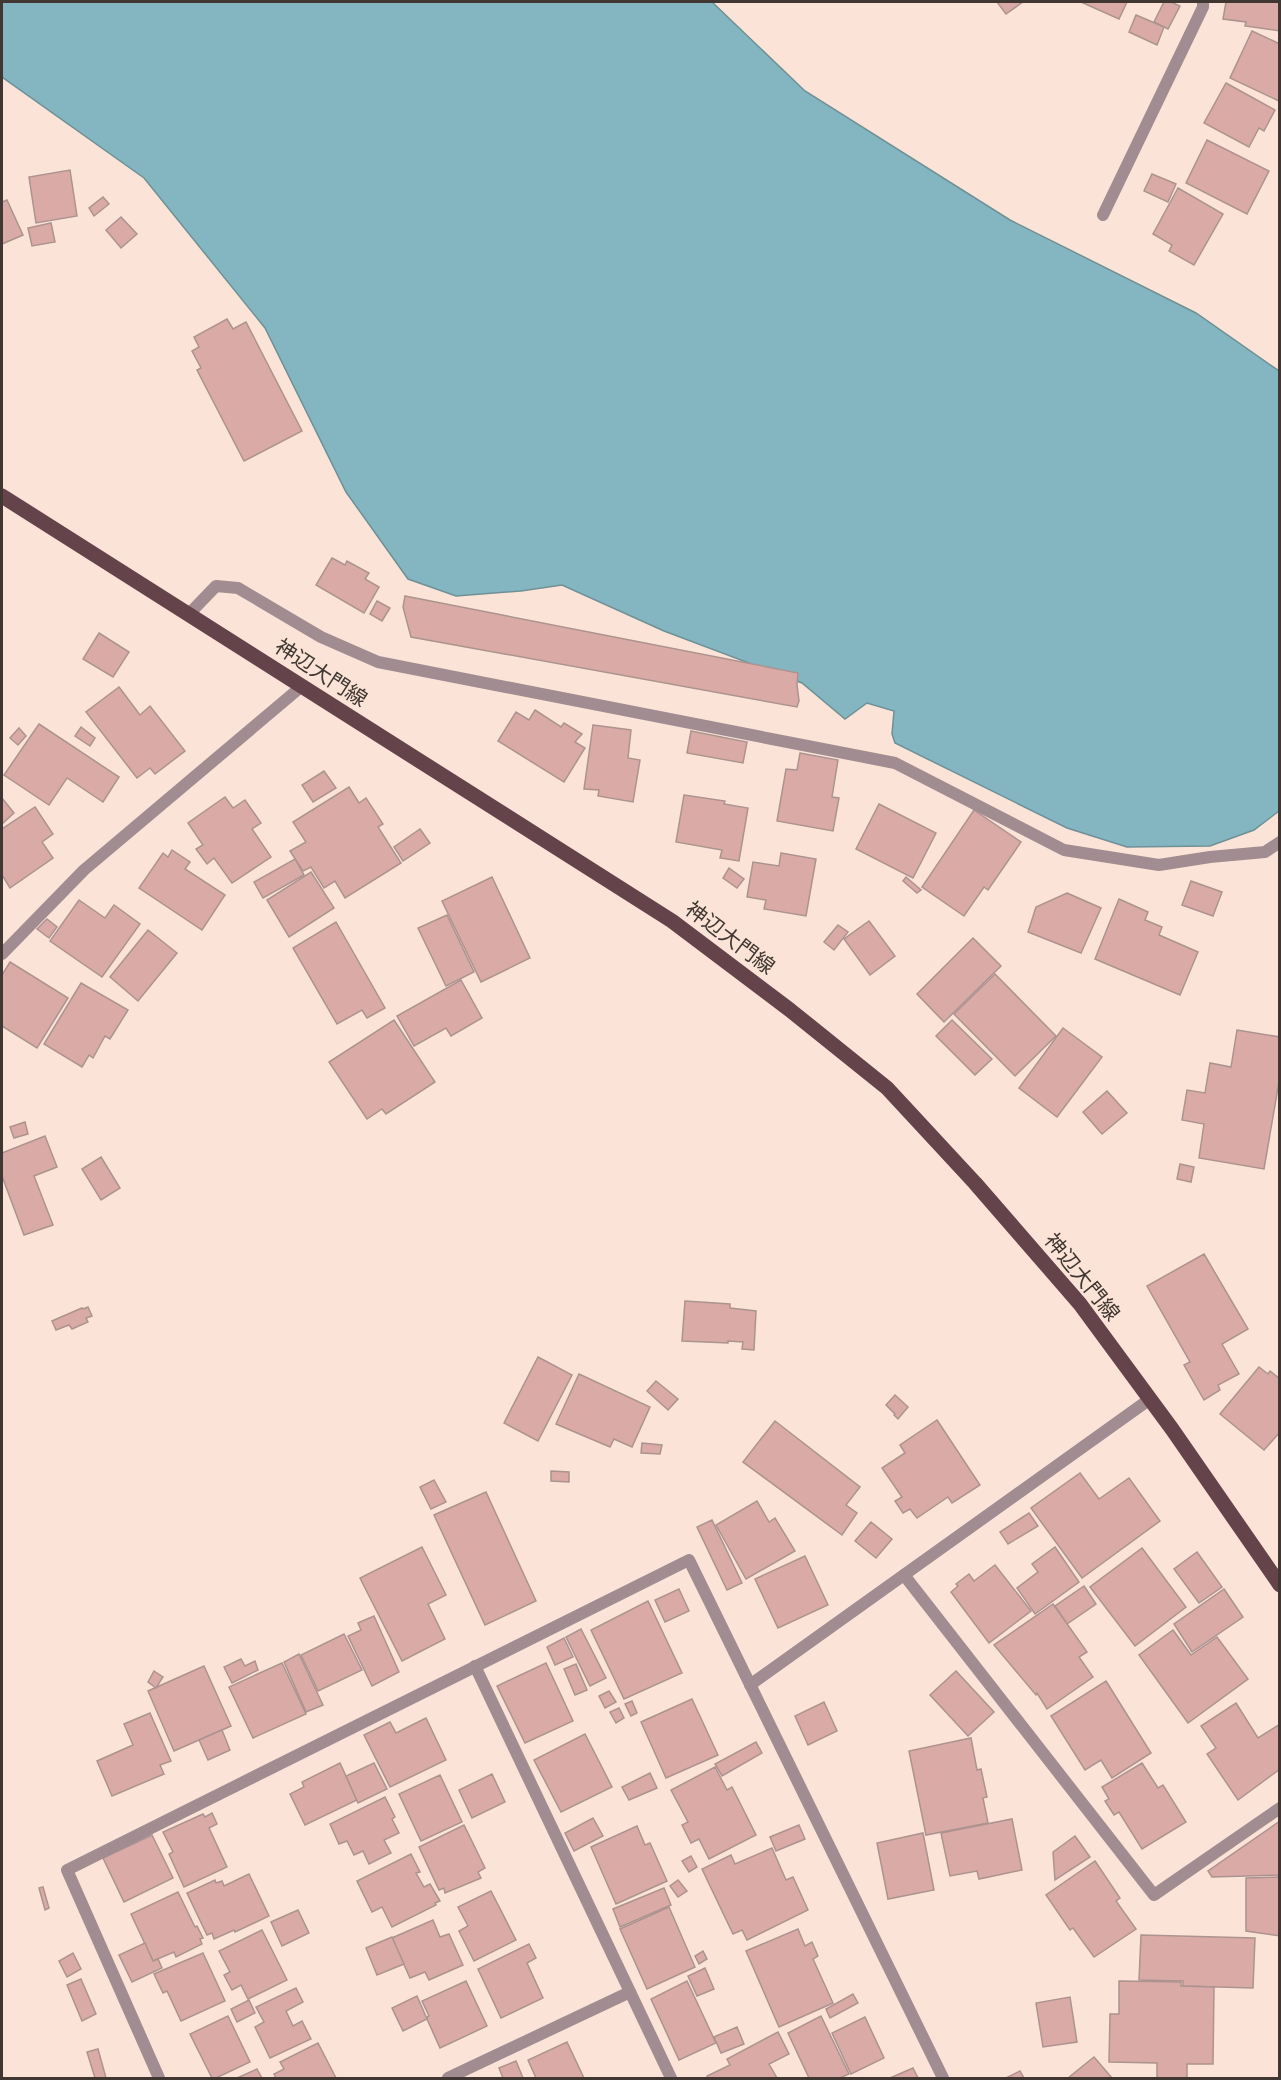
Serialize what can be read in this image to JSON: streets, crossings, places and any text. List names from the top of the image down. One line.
{"streets":{"main road":["神辺大門線"]}}
